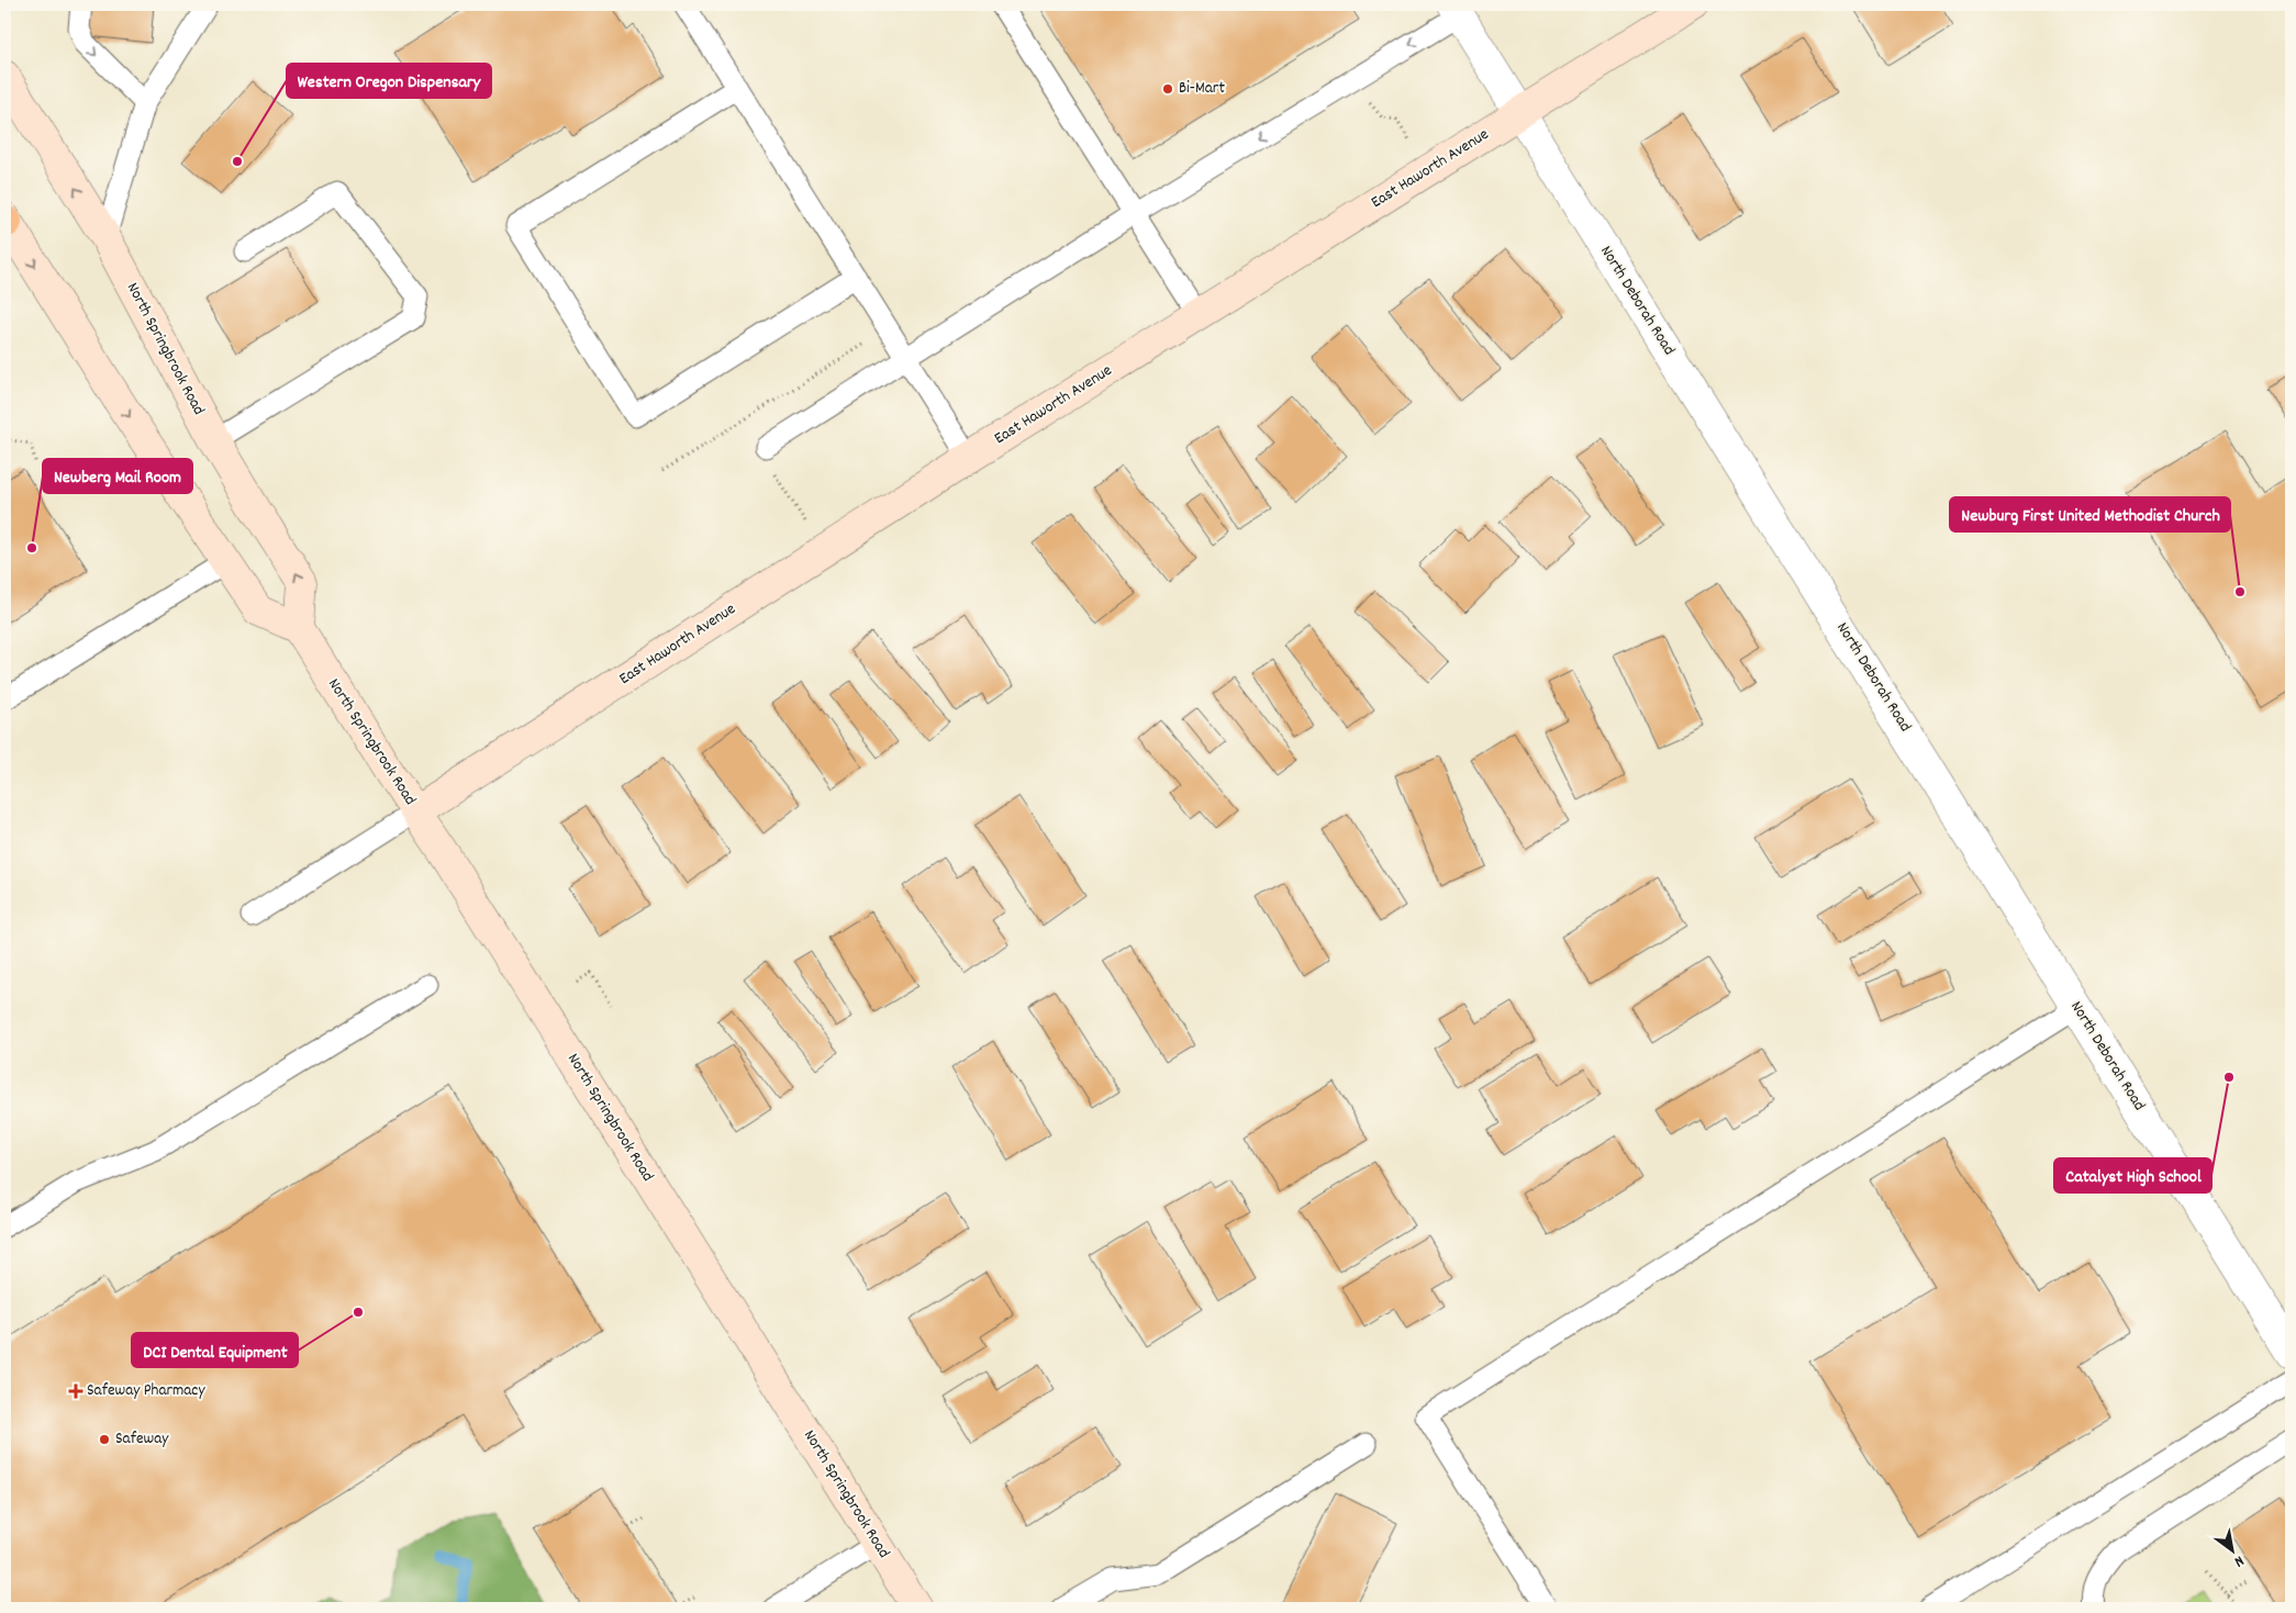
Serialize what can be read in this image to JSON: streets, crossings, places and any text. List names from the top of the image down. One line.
{"streets":{"main road":["East Haworth Avenue","North Springbrook Road"],"street":["North Deborah Road"]},"crossings":[["East Haworth Avenue","North Deborah Road"],["East Haworth Avenue","North Springbrook Road"]],"places":{"other":["Bi-Mart","Western Oregon Dispensary","Newberg Mail Room","Newburg First United Methodist Church","Catalyst High School","DCI Dental Equipment","Safeway"],"health":["Safeway Pharmacy"]},"north":"bottom right"}
